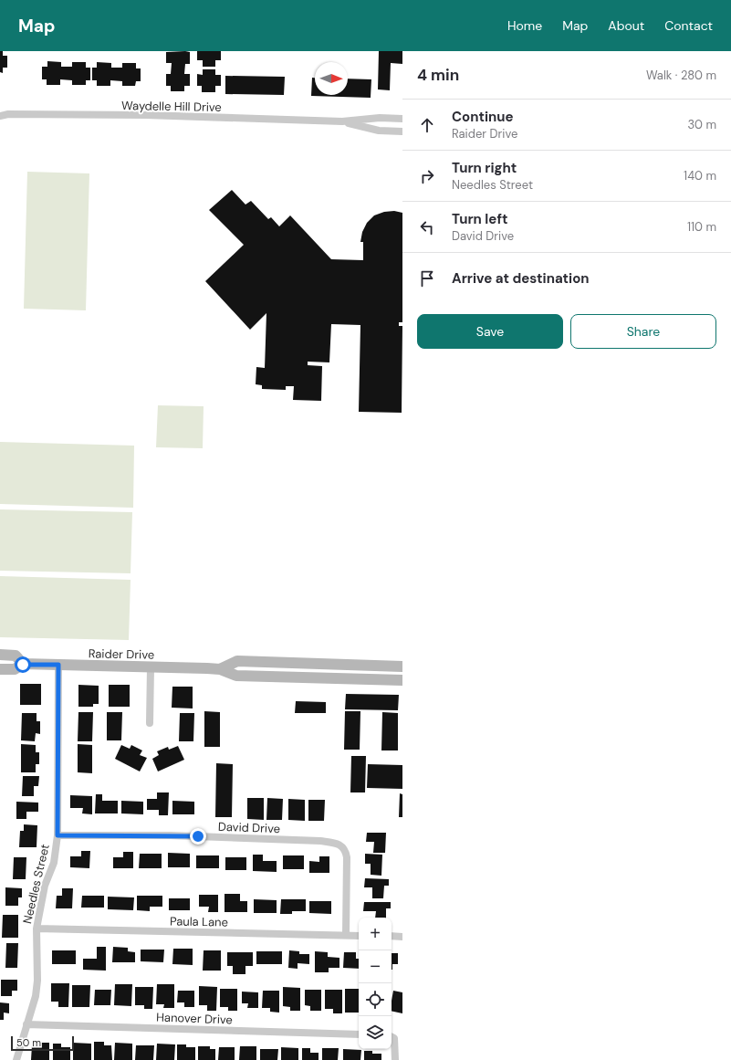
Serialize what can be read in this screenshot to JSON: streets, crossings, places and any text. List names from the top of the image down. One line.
{"streets":{"main road":["Raider Drive"],"street":["Waydelle Hill Drive","David Drive","Needles Street","Paula Lane","Hanover Drive"]},"crossings":[["Raider Drive","Needles Street"],["David Drive","Needles Street"],["David Drive","Paula Lane"],["Needles Street","Paula Lane"],["Needles Street","Hanover Drive"]],"scale_bar":"50 m","north":"right","page":{"header":"Map","nav":["Home","Map","About","Contact"],"heading":["4 min","Walk · 280 m"],"list":[["Continue","Raider Drive","30 m"],["Turn right","Needles Street","140 m"],["Turn left","David Drive","110 m"],"Arrive at destination"],"buttons":["Save","Share"],"map_buttons":["+","−"],"scale":"50 m"}}
